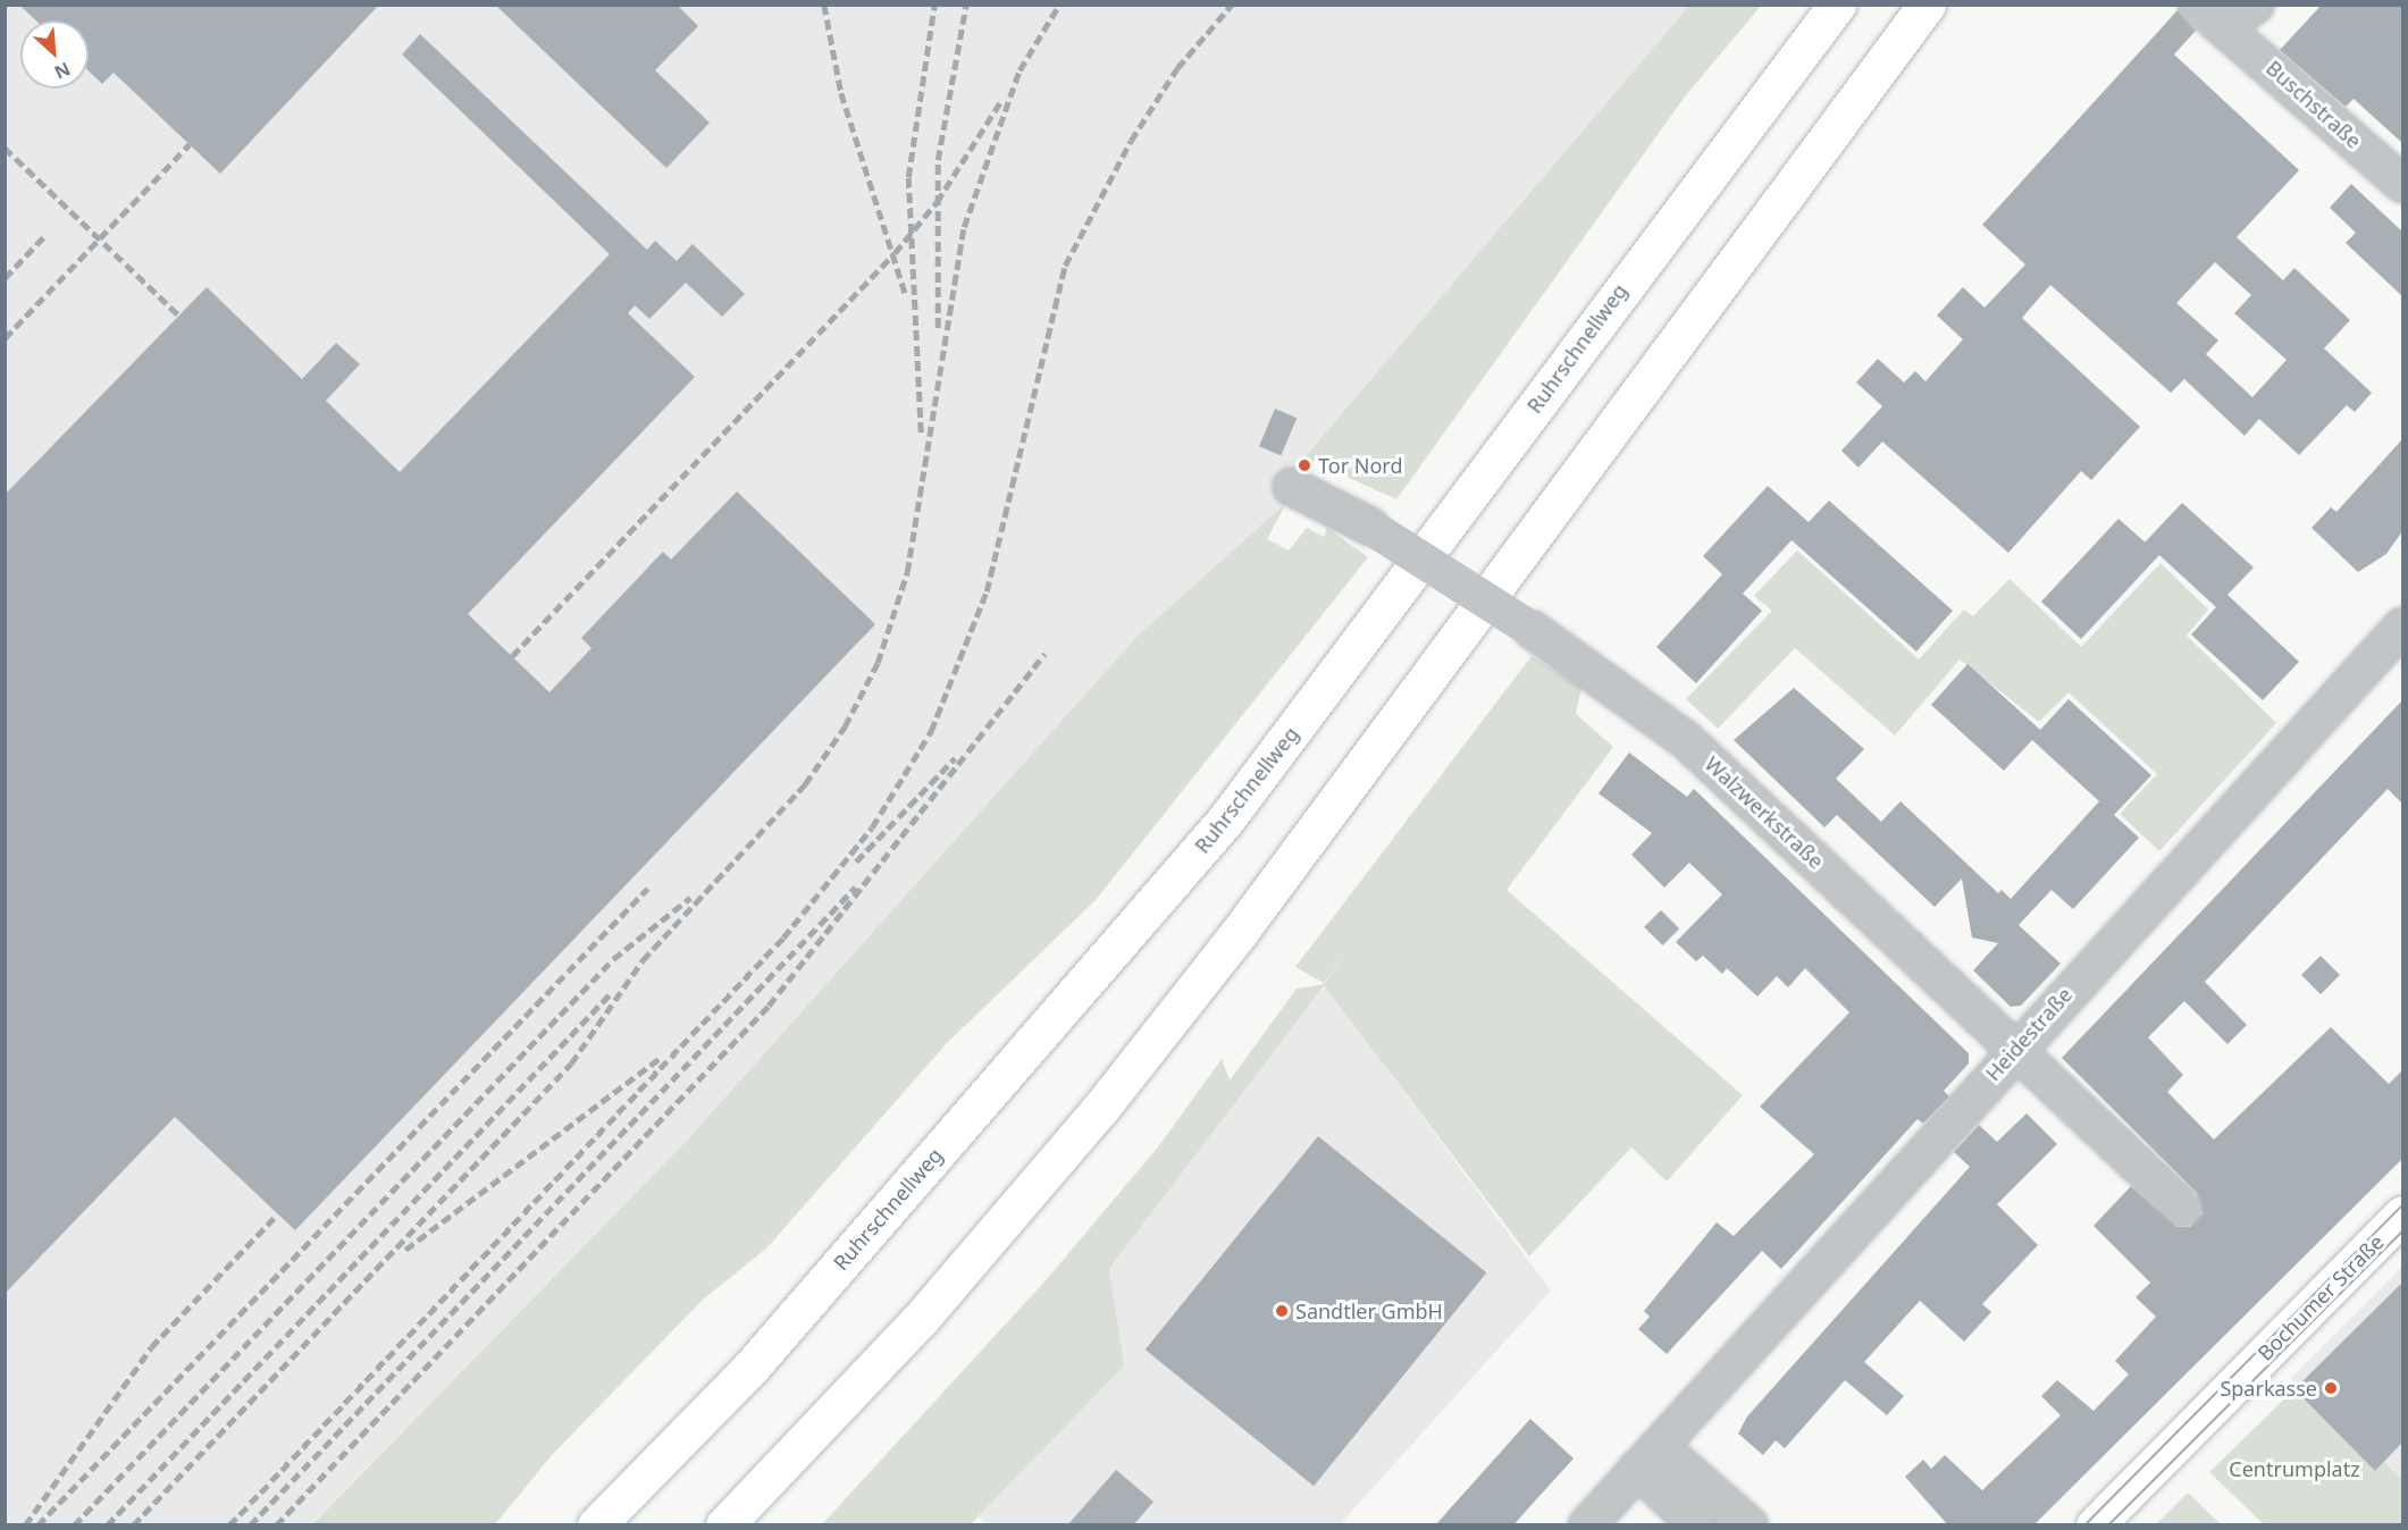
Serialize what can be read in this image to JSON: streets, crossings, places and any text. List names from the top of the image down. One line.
{"streets":{"main road":["Ruhrschnellweg","Bochumer Straße"],"street":["Buschstraße","Walzwerkstraße","Heidestraße"]},"crossings":[["Walzwerkstraße","Heidestraße"]],"parks":["Centrumplatz"],"places":["Tor Nord","Sandtler GmbH","Sparkasse"],"north":"bottom right"}
